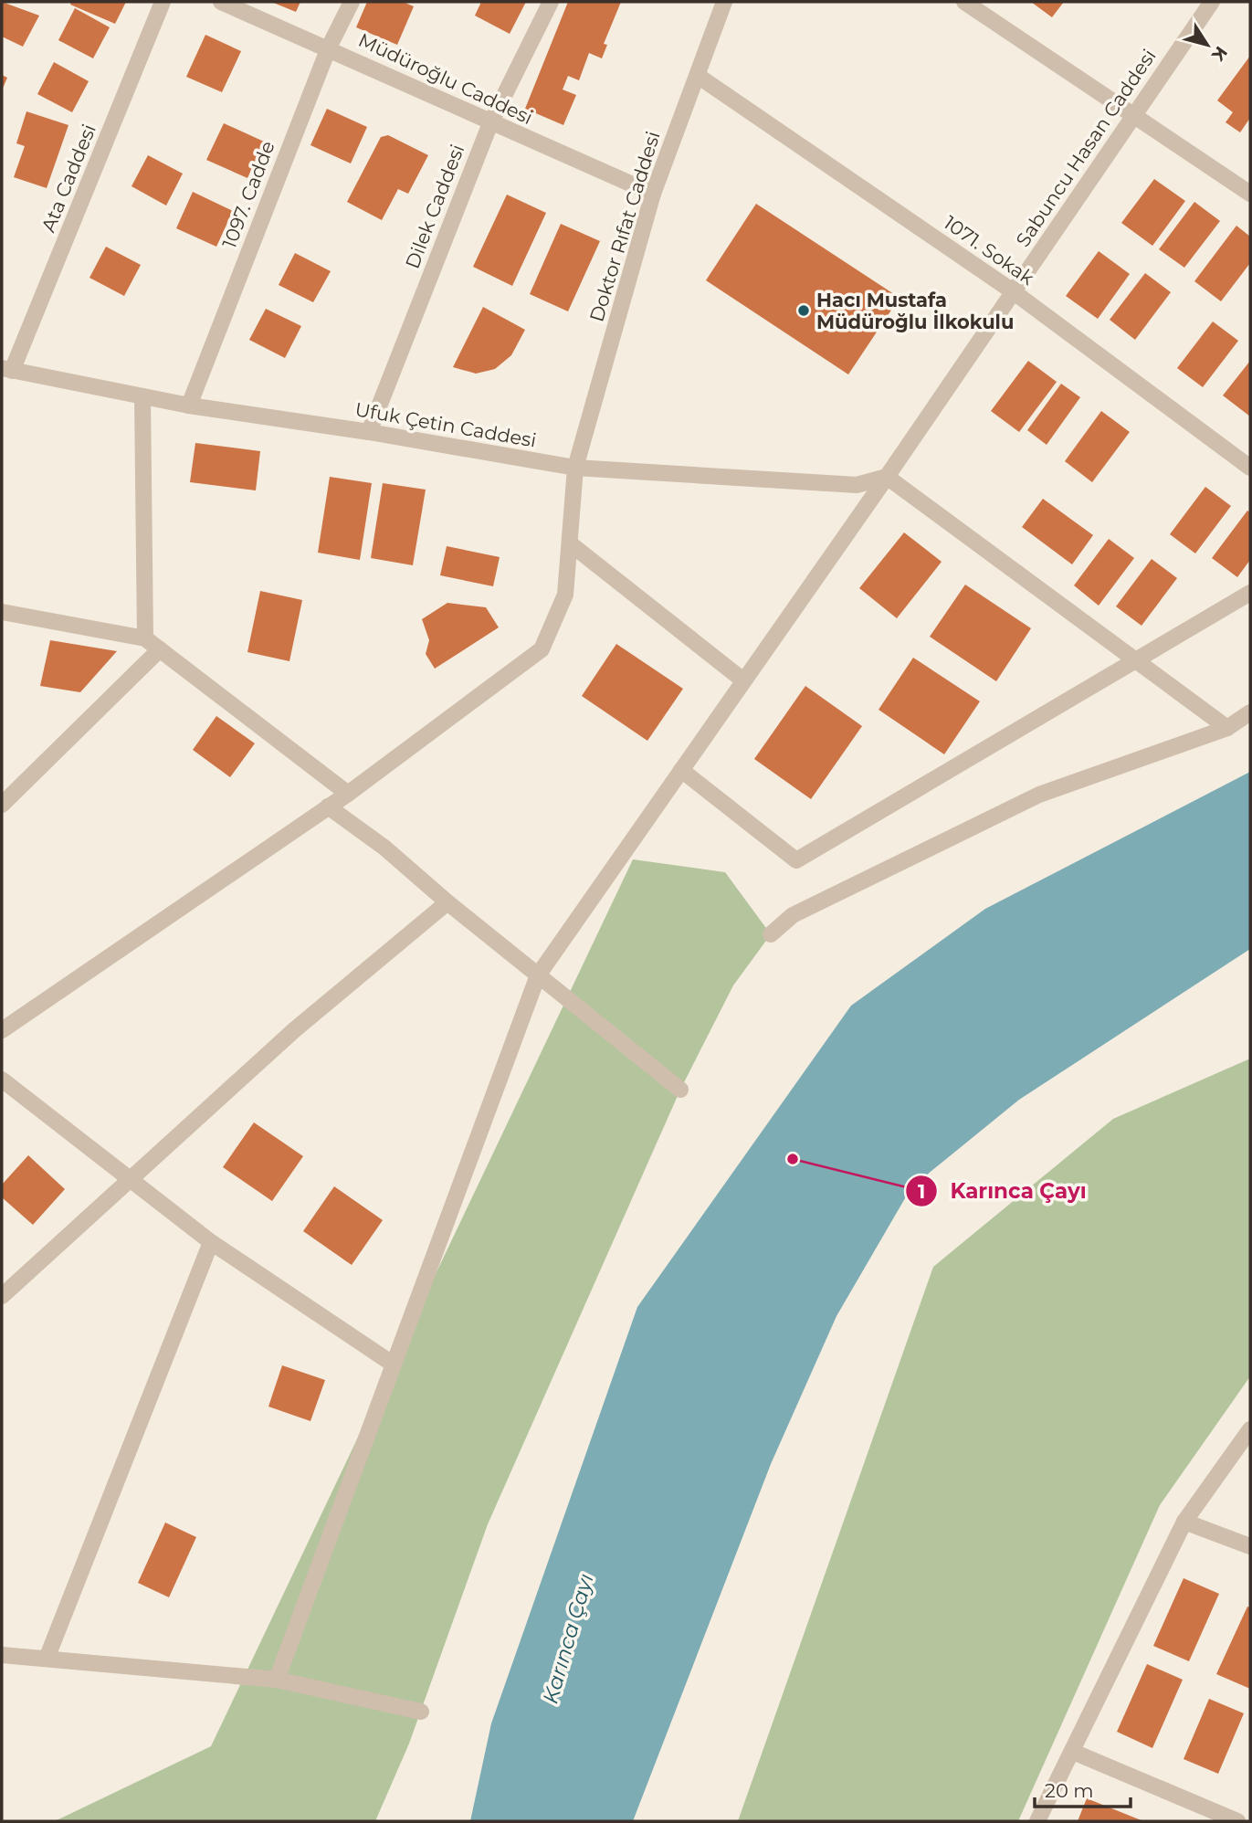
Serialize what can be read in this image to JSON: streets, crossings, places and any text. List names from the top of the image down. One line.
{"streets":{"street":["Müdüroğlu Caddesi","Sabuncu Hasan Caddesi","Ata Caddesi","1097. Cadde","Dilek Caddesi","Doktor Rıfat Caddesi","1071. Sokak","Ufuk Çetin Caddesi"]},"crossings":[["Müdüroğlu Caddesi","1097. Cadde"],["Müdüroğlu Caddesi","Dilek Caddesi"],["Müdüroğlu Caddesi","Doktor Rıfat Caddesi"],["Sabuncu Hasan Caddesi","1071. Sokak"],["Sabuncu Hasan Caddesi","Ufuk Çetin Caddesi"],["Ata Caddesi","Ufuk Çetin Caddesi"],["1097. Cadde","Ufuk Çetin Caddesi"],["Dilek Caddesi","Ufuk Çetin Caddesi"],["Doktor Rıfat Caddesi","1071. Sokak"],["Doktor Rıfat Caddesi","Ufuk Çetin Caddesi"]],"water":["Karınca Çayı"],"places":["Hacı Mustafa Müdüroğlu İlkokulu","Karınca Çayı"],"scale_bar":"20 m","north":"bottom right"}
